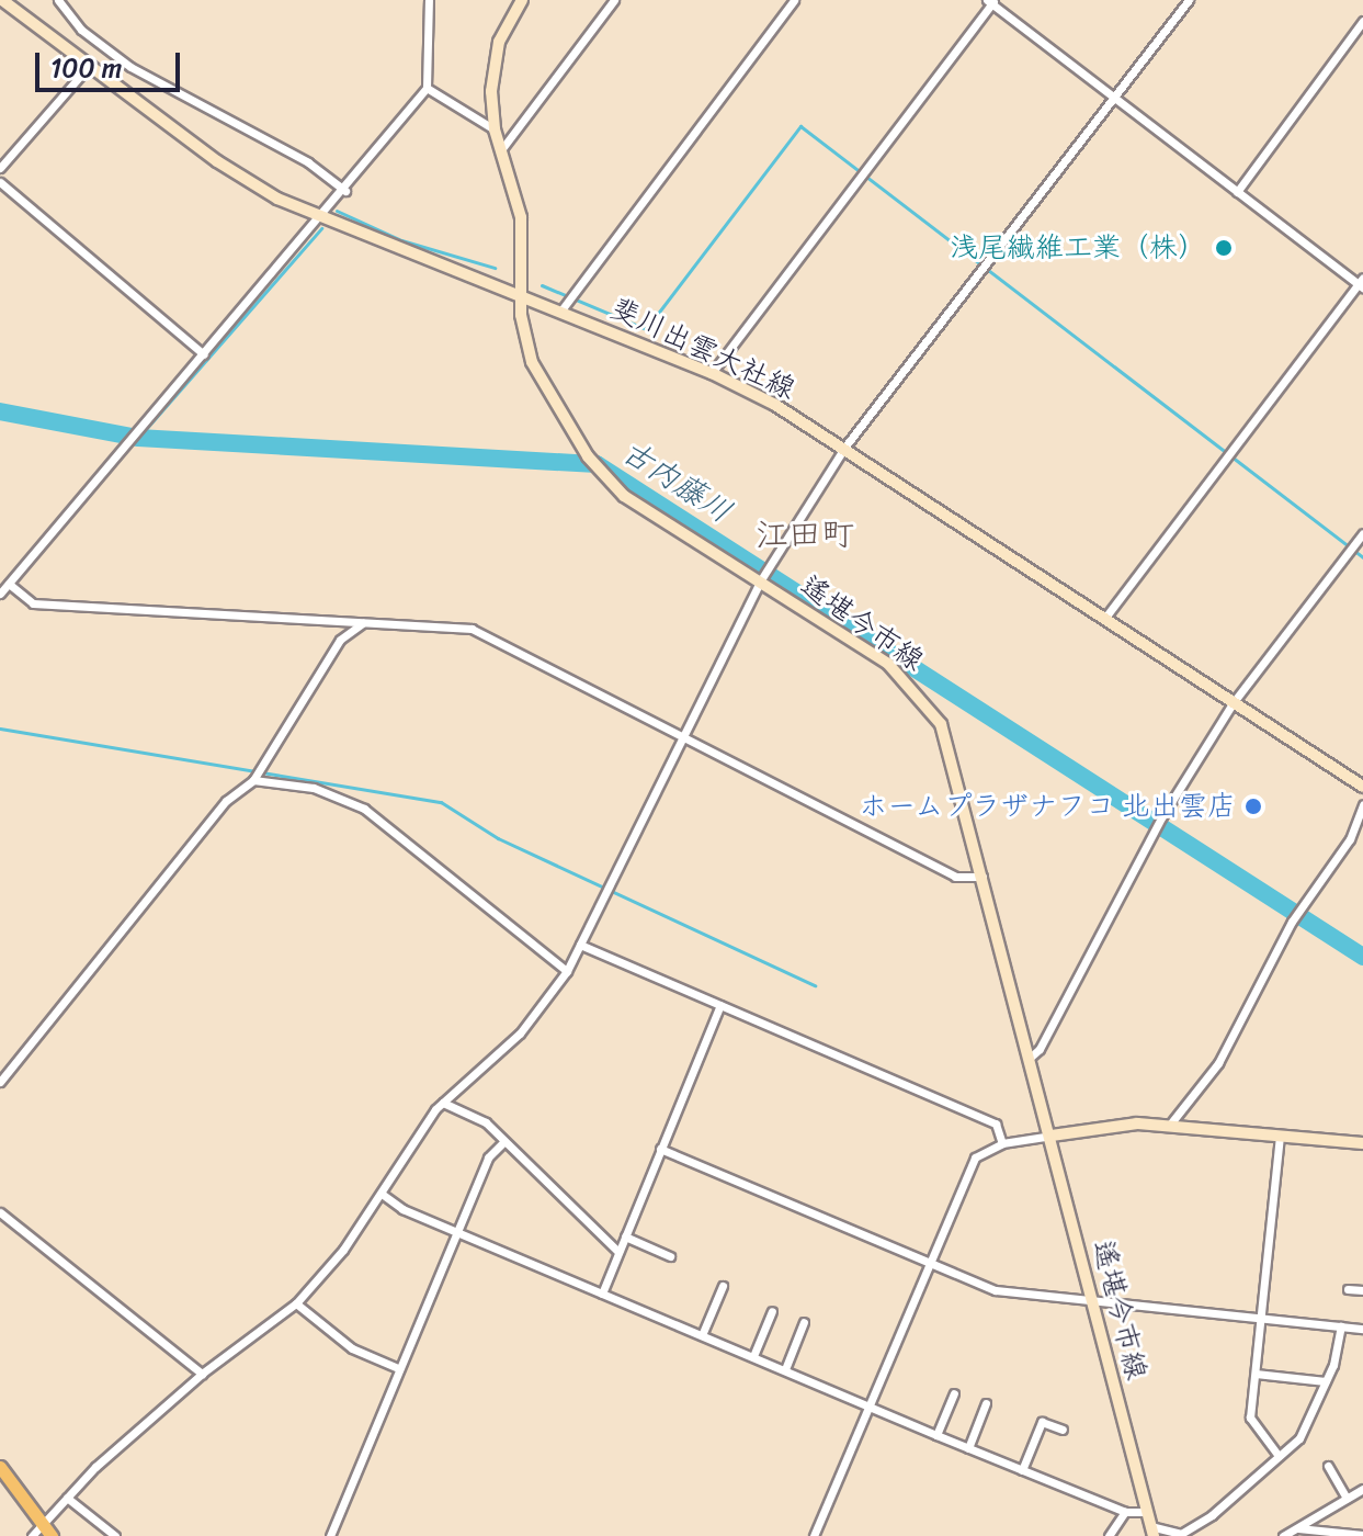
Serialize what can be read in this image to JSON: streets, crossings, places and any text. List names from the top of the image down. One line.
{"streets":{"main road":["斐川出雲大社線","遙堪今市線"]},"crossings":[["斐川出雲大社線","遙堪今市線"]],"districts":["江田町"],"water":["古内藤川"],"places":["浅尾繊維工業（株）","ホームプラザナフコ 北出雲店"],"scale_bar":"100 m"}
